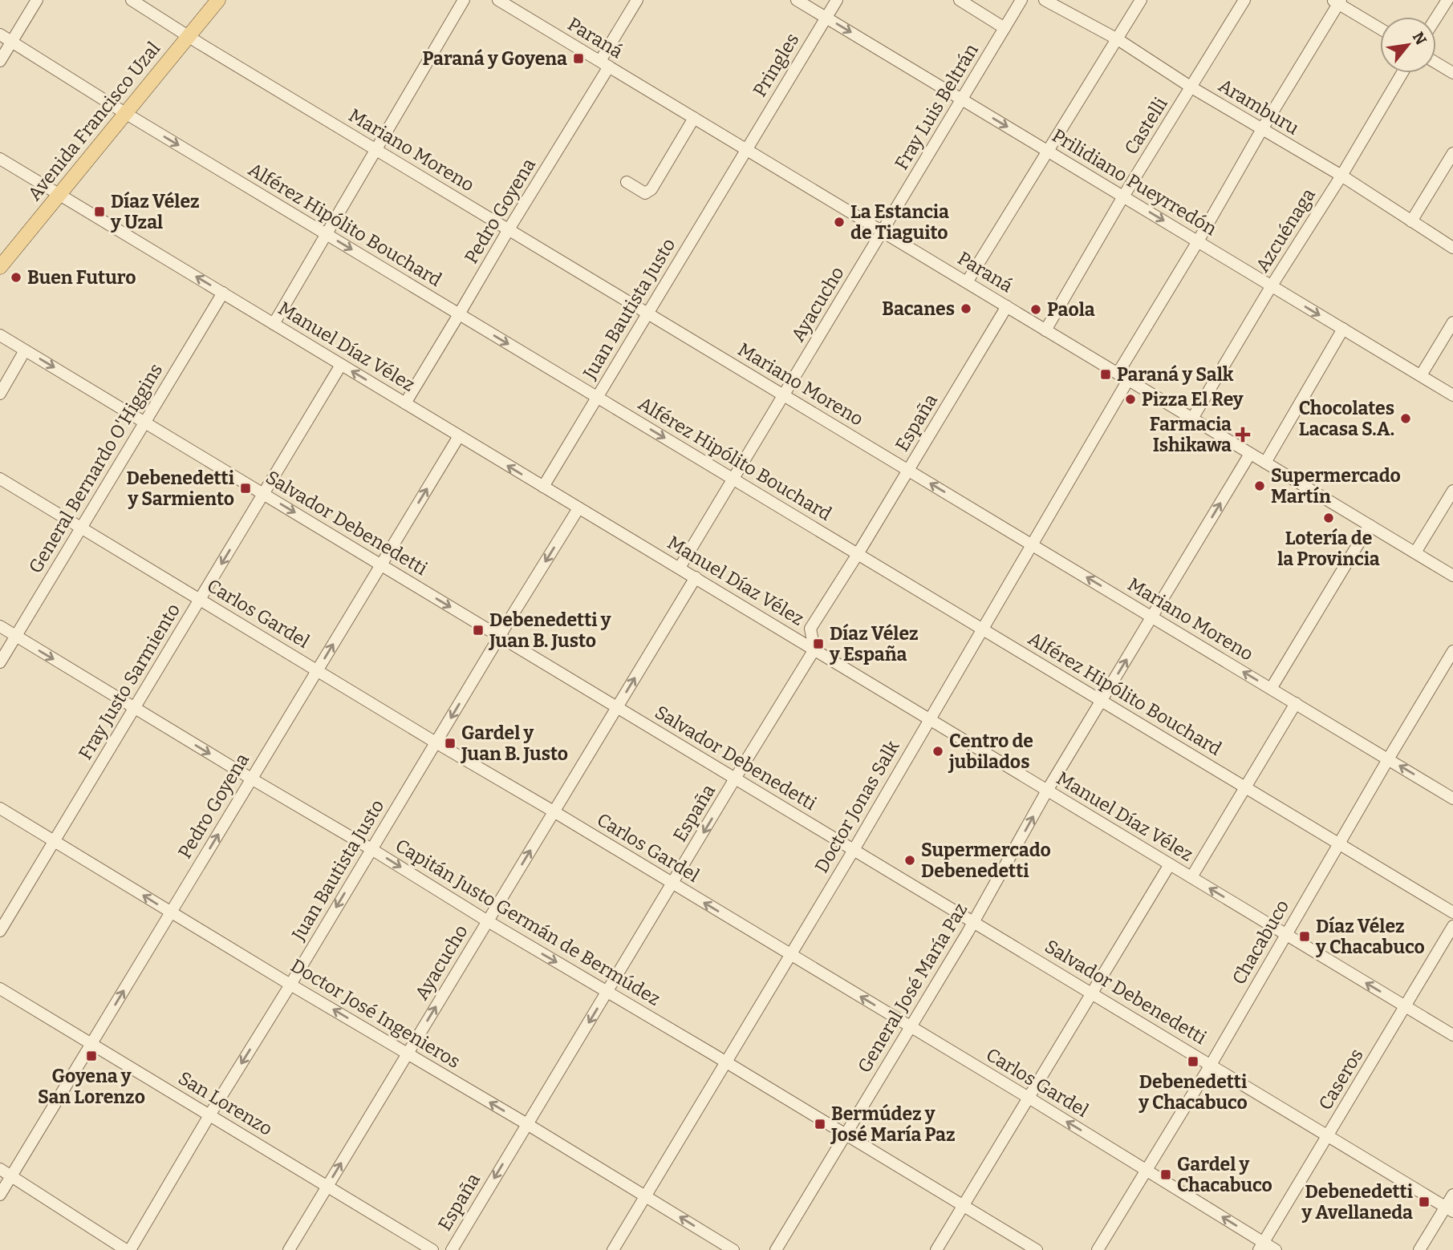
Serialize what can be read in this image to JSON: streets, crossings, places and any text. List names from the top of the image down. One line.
{"streets":{"main road":["Avenida Francisco Uzal"],"street":["Paraná","Pringles","Fray Luis Beltrán","Aramburu","Castelli","Mariano Moreno","Prilidiano Pueyrredón","Pedro Goyena","Alférez Hipólito Bouchard","Azcuénaga","Ayacucho","Juan Bautista Justo","Manuel Díaz Vélez","España","General Bernardo O'Higgins","Salvador Debenedetti","Carlos Gardel","Fray Justo Sarmiento","Doctor Jonas Salk","Capitán Justo Germán de Bermúdez","Chacabuco","General José María Paz","Doctor José Ingenieros","Caseros","San Lorenzo"]},"crossings":[["Paraná","Pringles"],["Paraná","Fray Luis Beltrán"],["Paraná","Castelli"],["Paraná","Pedro Goyena"],["Paraná","Azcuénaga"],["Paraná","Ayacucho"],["Paraná","Juan Bautista Justo"],["Paraná","España"],["Paraná","Doctor Jonas Salk"],["Paraná","General José María Paz"],["Pringles","Prilidiano Pueyrredón"],["Pringles","Juan Bautista Justo"],["Fray Luis Beltrán","Prilidiano Pueyrredón"],["Fray Luis Beltrán","Ayacucho"],["Aramburu","Castelli"],["Aramburu","Azcuénaga"],["Aramburu","Doctor Jonas Salk"],["Avenida Francisco Uzal","Mariano Moreno"],["Avenida Francisco Uzal","Alférez Hipólito Bouchard"],["Avenida Francisco Uzal","Manuel Díaz Vélez"],["Castelli","Prilidiano Pueyrredón"],["Mariano Moreno","Pedro Goyena"],["Mariano Moreno","Ayacucho"],["Mariano Moreno","Juan Bautista Justo"],["Mariano Moreno","España"],["Mariano Moreno","Doctor Jonas Salk"],["Mariano Moreno","Chacabuco"],["Mariano Moreno","General José María Paz"],["Prilidiano Pueyrredón","Azcuénaga"],["Prilidiano Pueyrredón","Doctor Jonas Salk"],["Pedro Goyena","Alférez Hipólito Bouchard"],["Pedro Goyena","Manuel Díaz Vélez"],["Pedro Goyena","Salvador Debenedetti"],["Pedro Goyena","Carlos Gardel"],["Pedro Goyena","Capitán Justo Germán de Bermúdez"],["Pedro Goyena","Doctor José Ingenieros"],["Pedro Goyena","San Lorenzo"],["Alférez Hipólito Bouchard","Ayacucho"],["Alférez Hipólito Bouchard","Juan Bautista Justo"],["Alférez Hipólito Bouchard","España"],["Alférez Hipólito Bouchard","Doctor Jonas Salk"],["Alférez Hipólito Bouchard","Chacabuco"],["Alférez Hipólito Bouchard","General José María Paz"],["Ayacucho","Manuel Díaz Vélez"],["Ayacucho","Salvador Debenedetti"],["Ayacucho","Carlos Gardel"],["Ayacucho","Capitán Justo Germán de Bermúdez"],["Ayacucho","Doctor José Ingenieros"],["Ayacucho","San Lorenzo"],["Juan Bautista Justo","Manuel Díaz Vélez"],["Juan Bautista Justo","Salvador Debenedetti"],["Juan Bautista Justo","Carlos Gardel"],["Juan Bautista Justo","Capitán Justo Germán de Bermúdez"],["Juan Bautista Justo","Doctor José Ingenieros"],["Juan Bautista Justo","San Lorenzo"],["Manuel Díaz Vélez","España"],["Manuel Díaz Vélez","General Bernardo O'Higgins"],["Manuel Díaz Vélez","Fray Justo Sarmiento"],["Manuel Díaz Vélez","Doctor Jonas Salk"],["Manuel Díaz Vélez","Chacabuco"],["Manuel Díaz Vélez","General José María Paz"],["Manuel Díaz Vélez","Caseros"],["España","Salvador Debenedetti"],["España","Carlos Gardel"],["España","Capitán Justo Germán de Bermúdez"],["España","Doctor José Ingenieros"],["General Bernardo O'Higgins","Salvador Debenedetti"],["General Bernardo O'Higgins","Carlos Gardel"],["General Bernardo O'Higgins","Capitán Justo Germán de Bermúdez"],["Salvador Debenedetti","Fray Justo Sarmiento"],["Salvador Debenedetti","Doctor Jonas Salk"],["Salvador Debenedetti","Chacabuco"],["Salvador Debenedetti","General José María Paz"],["Salvador Debenedetti","Caseros"],["Carlos Gardel","Fray Justo Sarmiento"],["Carlos Gardel","Doctor Jonas Salk"],["Carlos Gardel","Chacabuco"],["Carlos Gardel","General José María Paz"],["Carlos Gardel","Caseros"],["Fray Justo Sarmiento","Capitán Justo Germán de Bermúdez"],["Fray Justo Sarmiento","Doctor José Ingenieros"],["Doctor Jonas Salk","Capitán Justo Germán de Bermúdez"],["Doctor Jonas Salk","Doctor José Ingenieros"],["Capitán Justo Germán de Bermúdez","General José María Paz"]],"one_way":["Prilidiano Pueyrredón","Pedro Goyena","Alférez Hipólito Bouchard","Ayacucho","Juan Bautista Justo","Manuel Díaz Vélez","España","Carlos Gardel","Capitán Justo Germán de Bermúdez","General José María Paz","Doctor José Ingenieros"],"places":{"transit":["Paraná y Goyena","Díaz Vélez y Uzal","Paraná y Salk","Debenedetti y Sarmiento","Debenedetti y Juan B. Justo","Díaz Vélez y España","Gardel y Juan B. Justo","Díaz Vélez y Chacabuco","Goyena y San Lorenzo","Debenedetti y Chacabuco","Bermúdez y José María Paz","Gardel y Chacabuco","Debenedetti y Avellaneda"],"other":["La Estancia de Tiaguito","Buen Futuro","Bacanes","Paola","Pizza El Rey","Chocolates Lacasa S.A.","Supermercado Martín","Lotería de la Provincia","Centro de jubilados","Supermercado Debenedetti"],"health":["Farmacia Ishikawa"]},"north":"top right"}
